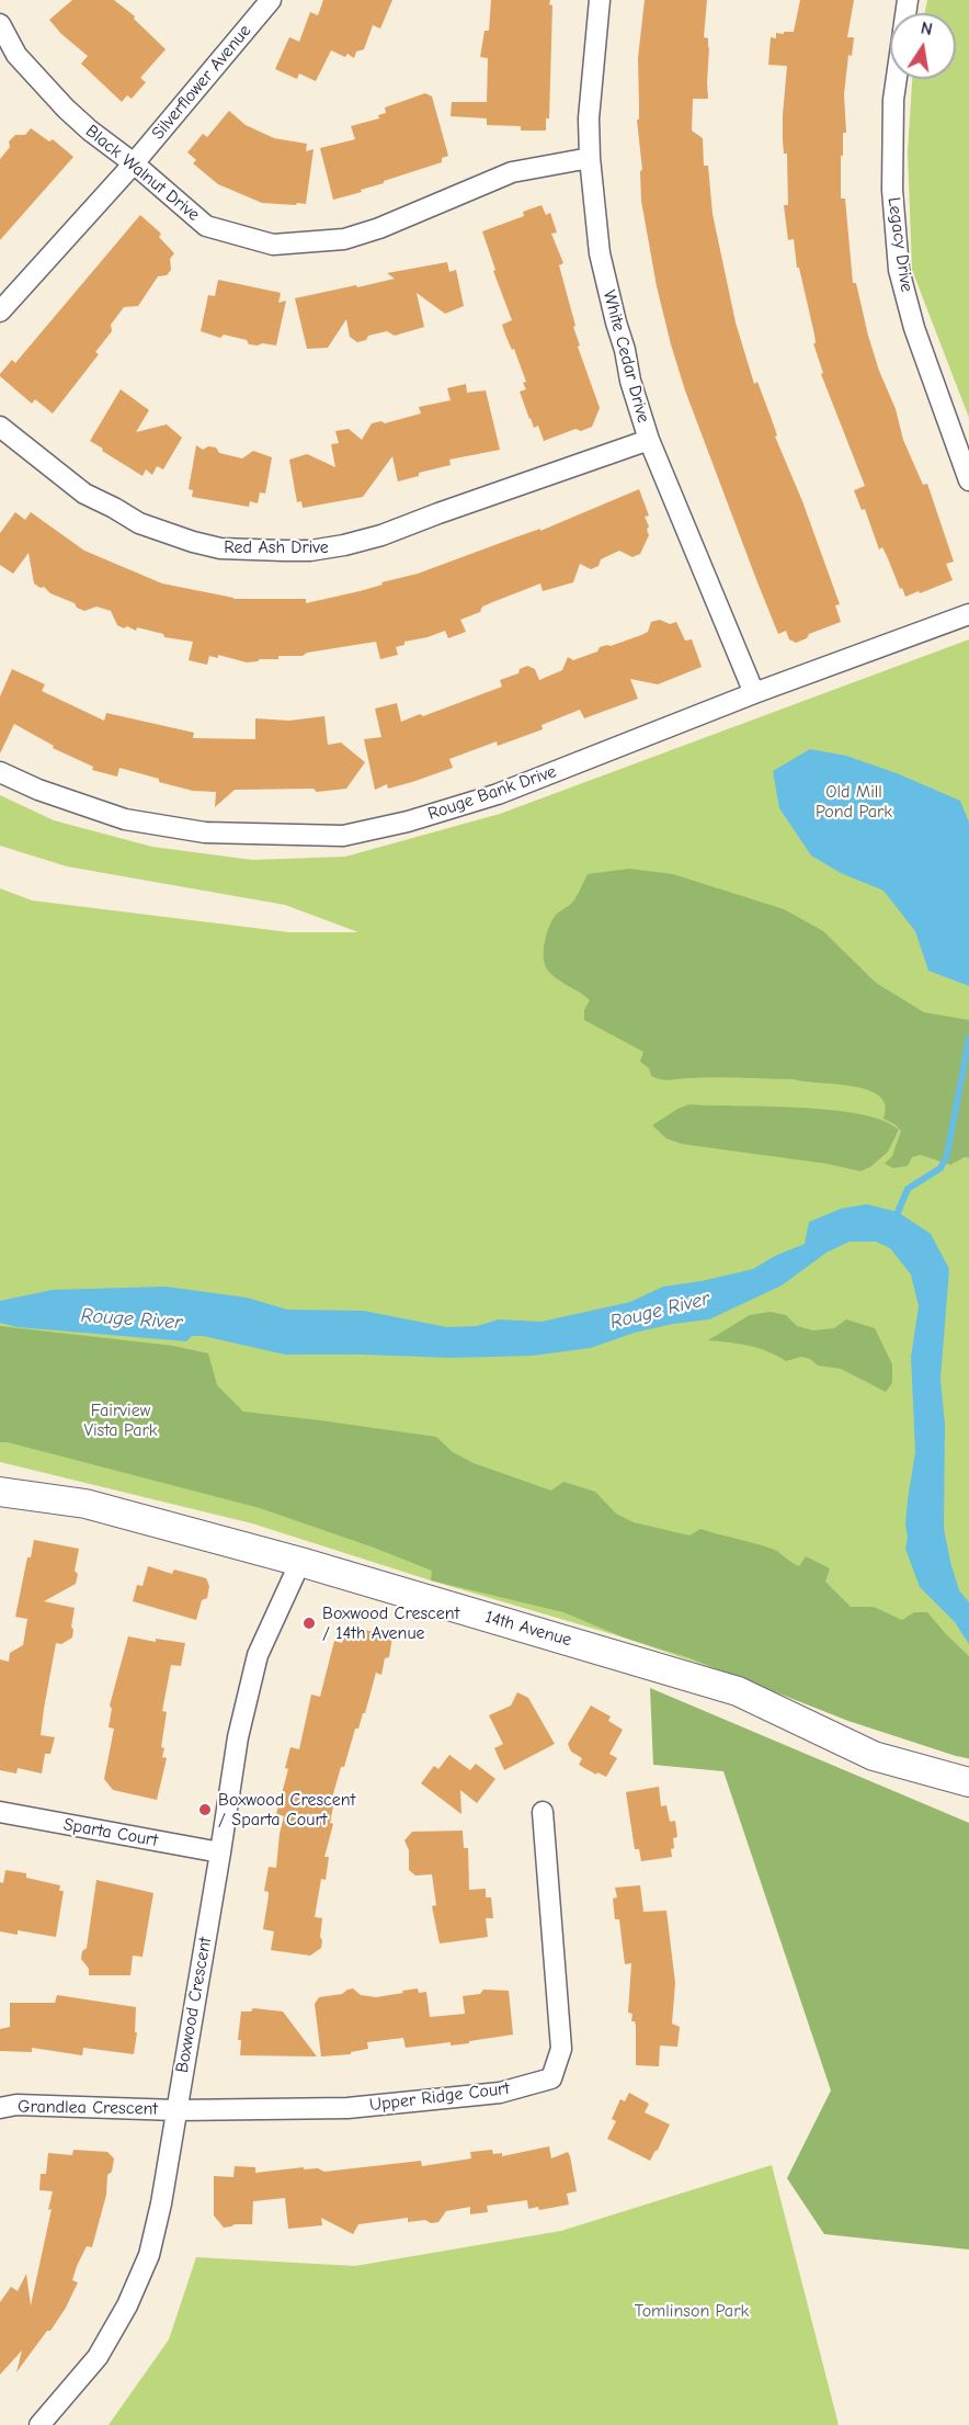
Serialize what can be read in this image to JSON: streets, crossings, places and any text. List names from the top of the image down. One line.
{"streets":{"main road":["14th Avenue"],"street":["Silverflower Avenue","Black Walnut Drive","Legacy Drive","White Cedar Drive","Red Ash Drive","Rouge Bank Drive","Sparta Court","Boxwood Crescent","Upper Ridge Court","Grandlea Crescent"]},"crossings":[["Silverflower Avenue","Black Walnut Drive"],["Black Walnut Drive","White Cedar Drive"],["White Cedar Drive","Red Ash Drive"],["White Cedar Drive","Rouge Bank Drive"],["14th Avenue","Boxwood Crescent"],["Sparta Court","Boxwood Crescent"],["Boxwood Crescent","Upper Ridge Court"],["Boxwood Crescent","Grandlea Crescent"],["Upper Ridge Court","Grandlea Crescent"]],"water":["Rouge River"],"parks":["Old Mill Pond Park","Fairview Vista Park","Tomlinson Park"],"places":["Boxwood Crescent / 14th Avenue","Boxwood Crescent / Sparta Court"],"north":"top"}
